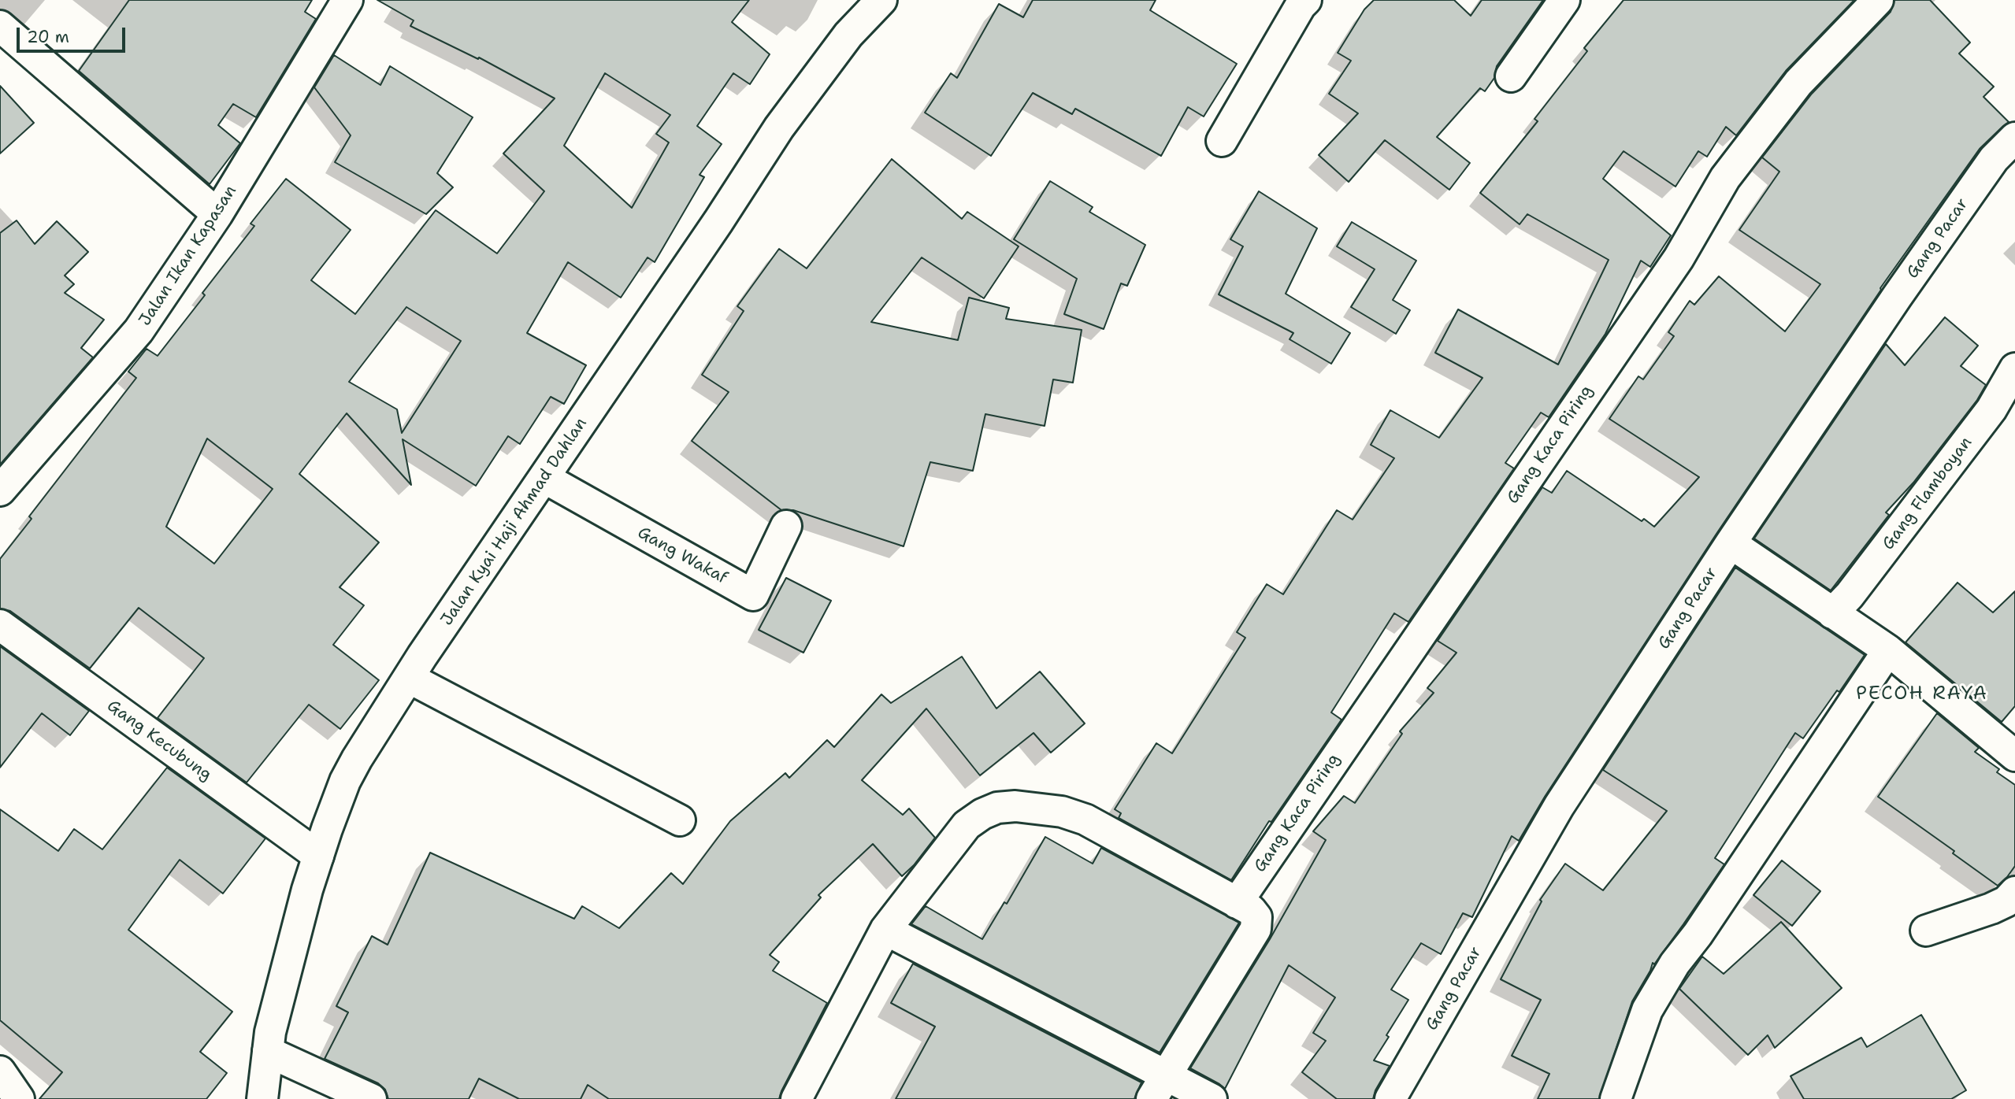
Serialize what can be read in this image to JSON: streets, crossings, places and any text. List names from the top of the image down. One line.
{"streets":{"street":["Gang Pacar","Jalan Ikan Kapasan","Gang Kaca Piring","Gang Flamboyan","Jalan Kyai Haji Ahmad Dahlan","Gang Wakaf","Gang Kecubung"]},"crossings":[["Jalan Kyai Haji Ahmad Dahlan","Gang Wakaf"],["Jalan Kyai Haji Ahmad Dahlan","Gang Kecubung"]],"districts":["PECOH RAYA"],"scale_bar":"20 m"}
